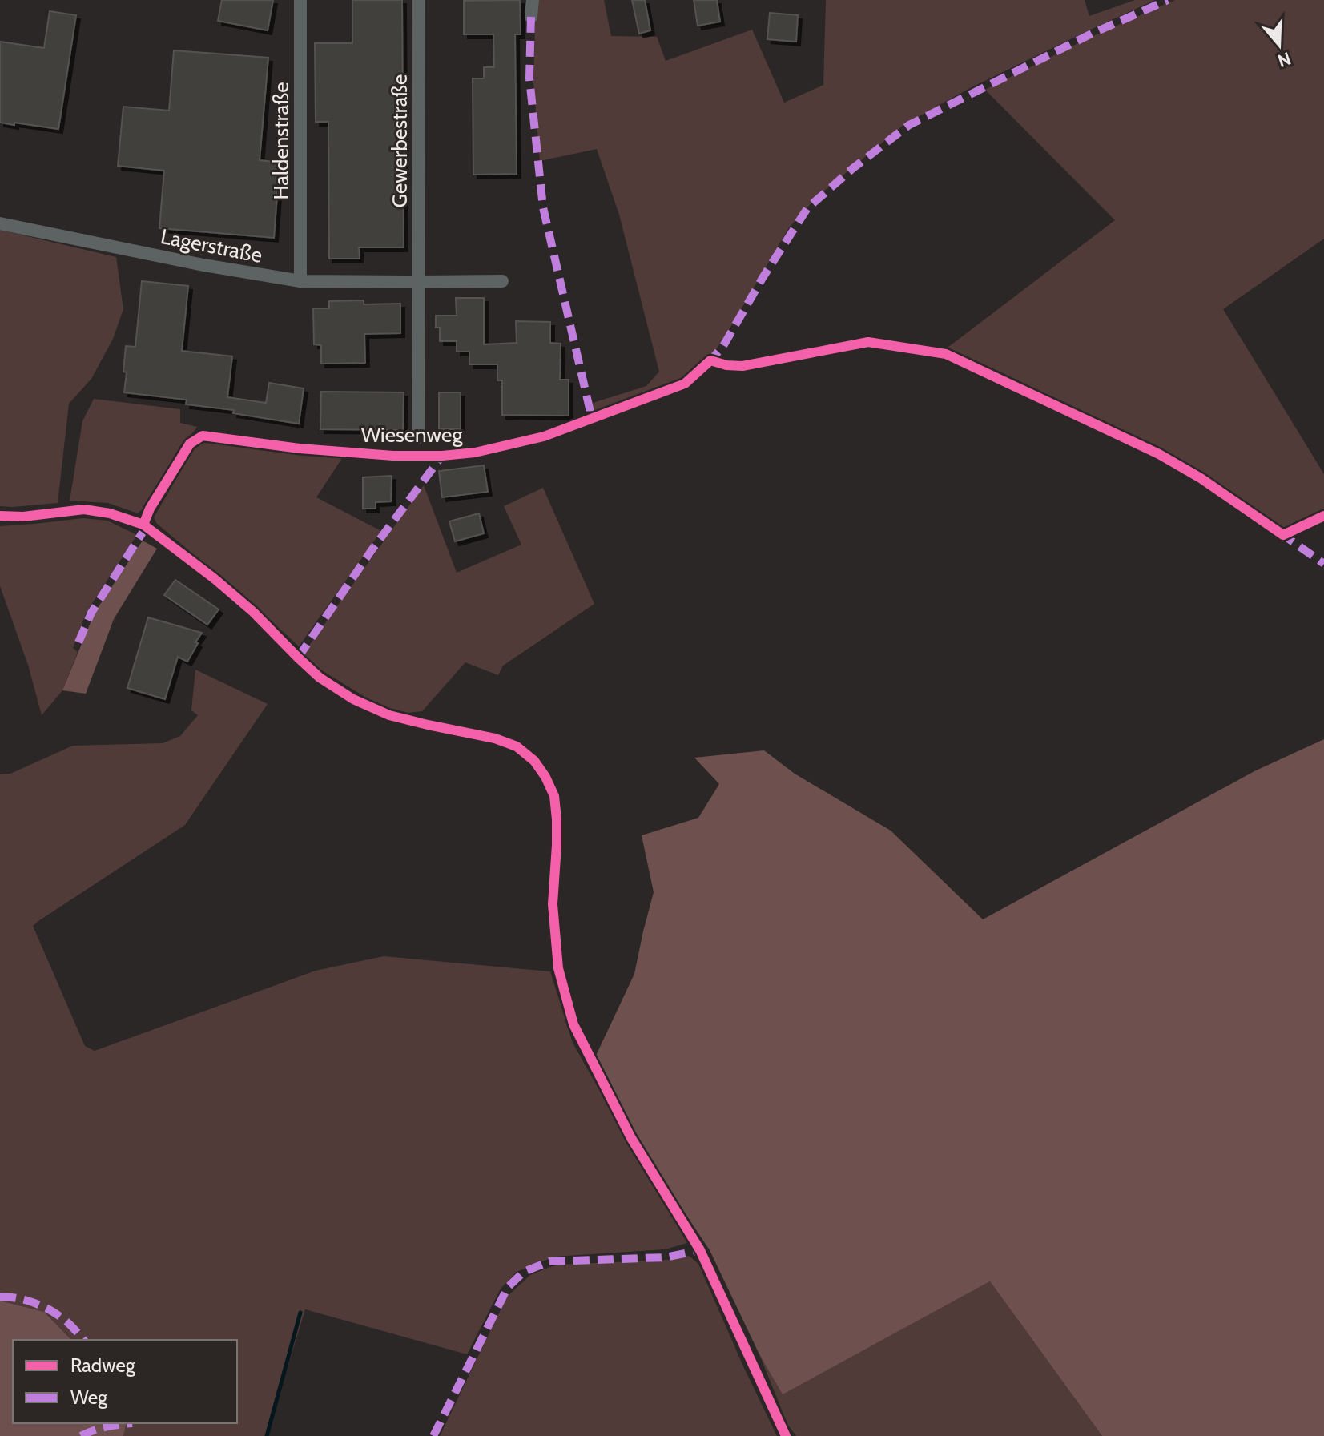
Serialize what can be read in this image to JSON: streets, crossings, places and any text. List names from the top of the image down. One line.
{"streets":{"street":["Haldenstraße","Gewerbestraße","Lagerstraße","Wiesenweg"]},"crossings":[["Haldenstraße","Lagerstraße"],["Gewerbestraße","Lagerstraße"]],"legend":["Radweg","Weg"],"north":"bottom"}
